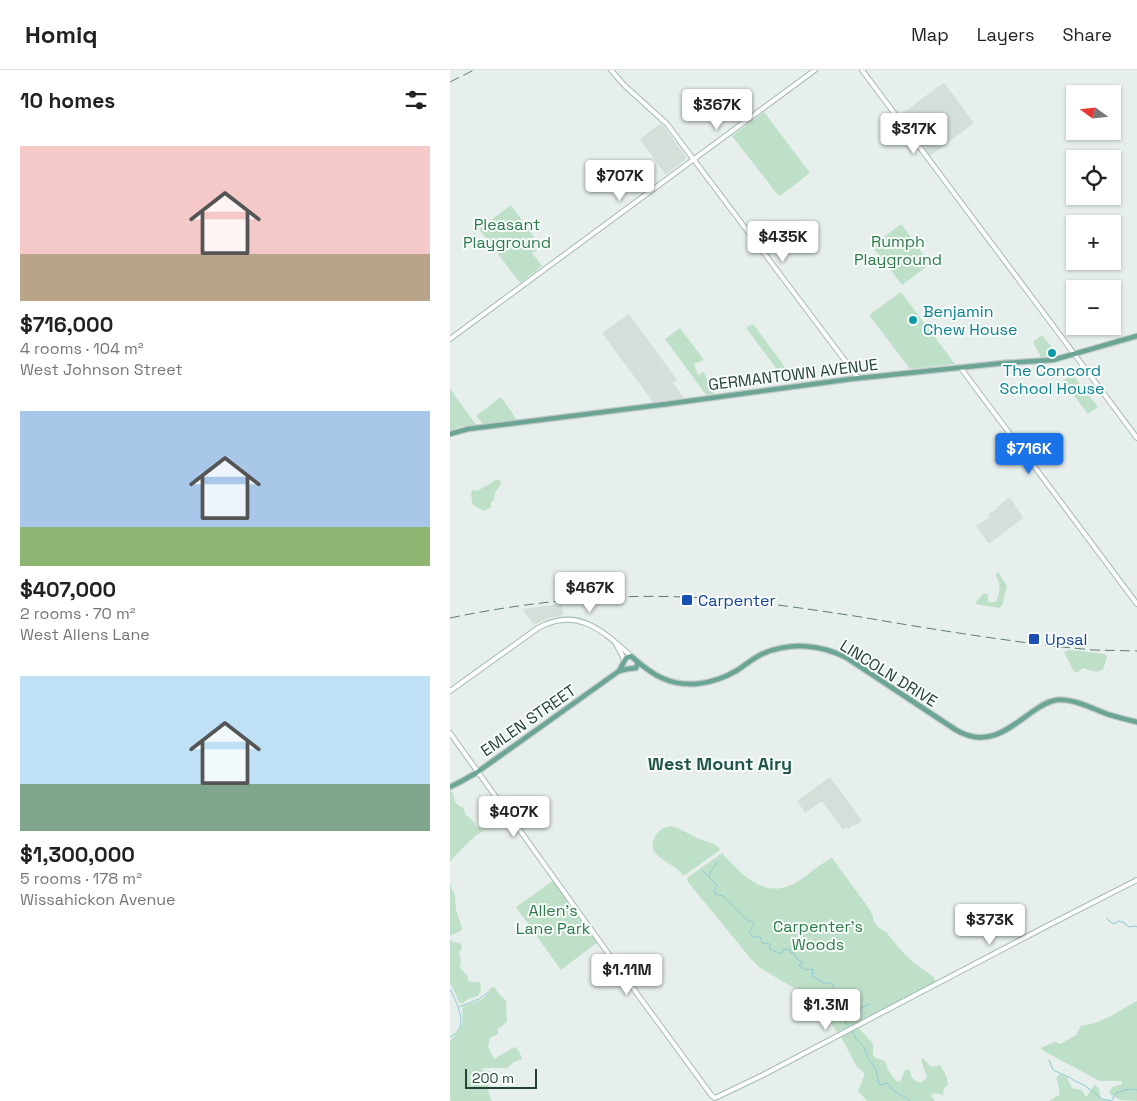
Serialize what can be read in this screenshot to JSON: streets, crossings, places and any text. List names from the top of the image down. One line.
{"streets":{"main road":["GERMANTOWN AVENUE","LINCOLN DRIVE","EMLEN STREET"]},"crossings":[["LINCOLN DRIVE","EMLEN STREET"]],"districts":["West Mount Airy"],"parks":["Pleasant Playground","Rumph Playground","Allen's Lane Park","Carpenter's Woods"],"places":{"other":["Benjamin Chew House","The Concord School House"],"transit":["Carpenter","Upsal"]},"scale_bar":"200 m","north":"left","page":{"header":"Homiq","nav":["Map","Layers","Share"],"heading":"10 homes","map_buttons":["+","−"],"price":["$367K","$317K","$707K","$435K","$716K","$467K","$407K","$373K","$1.11M","$1.3M"],"list":[{"name":"$716,000","note":"4 rooms · 104 m² · West Johnson Street"},{"name":"$407,000","note":"2 rooms · 70 m² · West Allens Lane"},{"name":"$1,300,000","note":"5 rooms · 178 m² · Wissahickon Avenue"}],"scale":"200 m"}}
